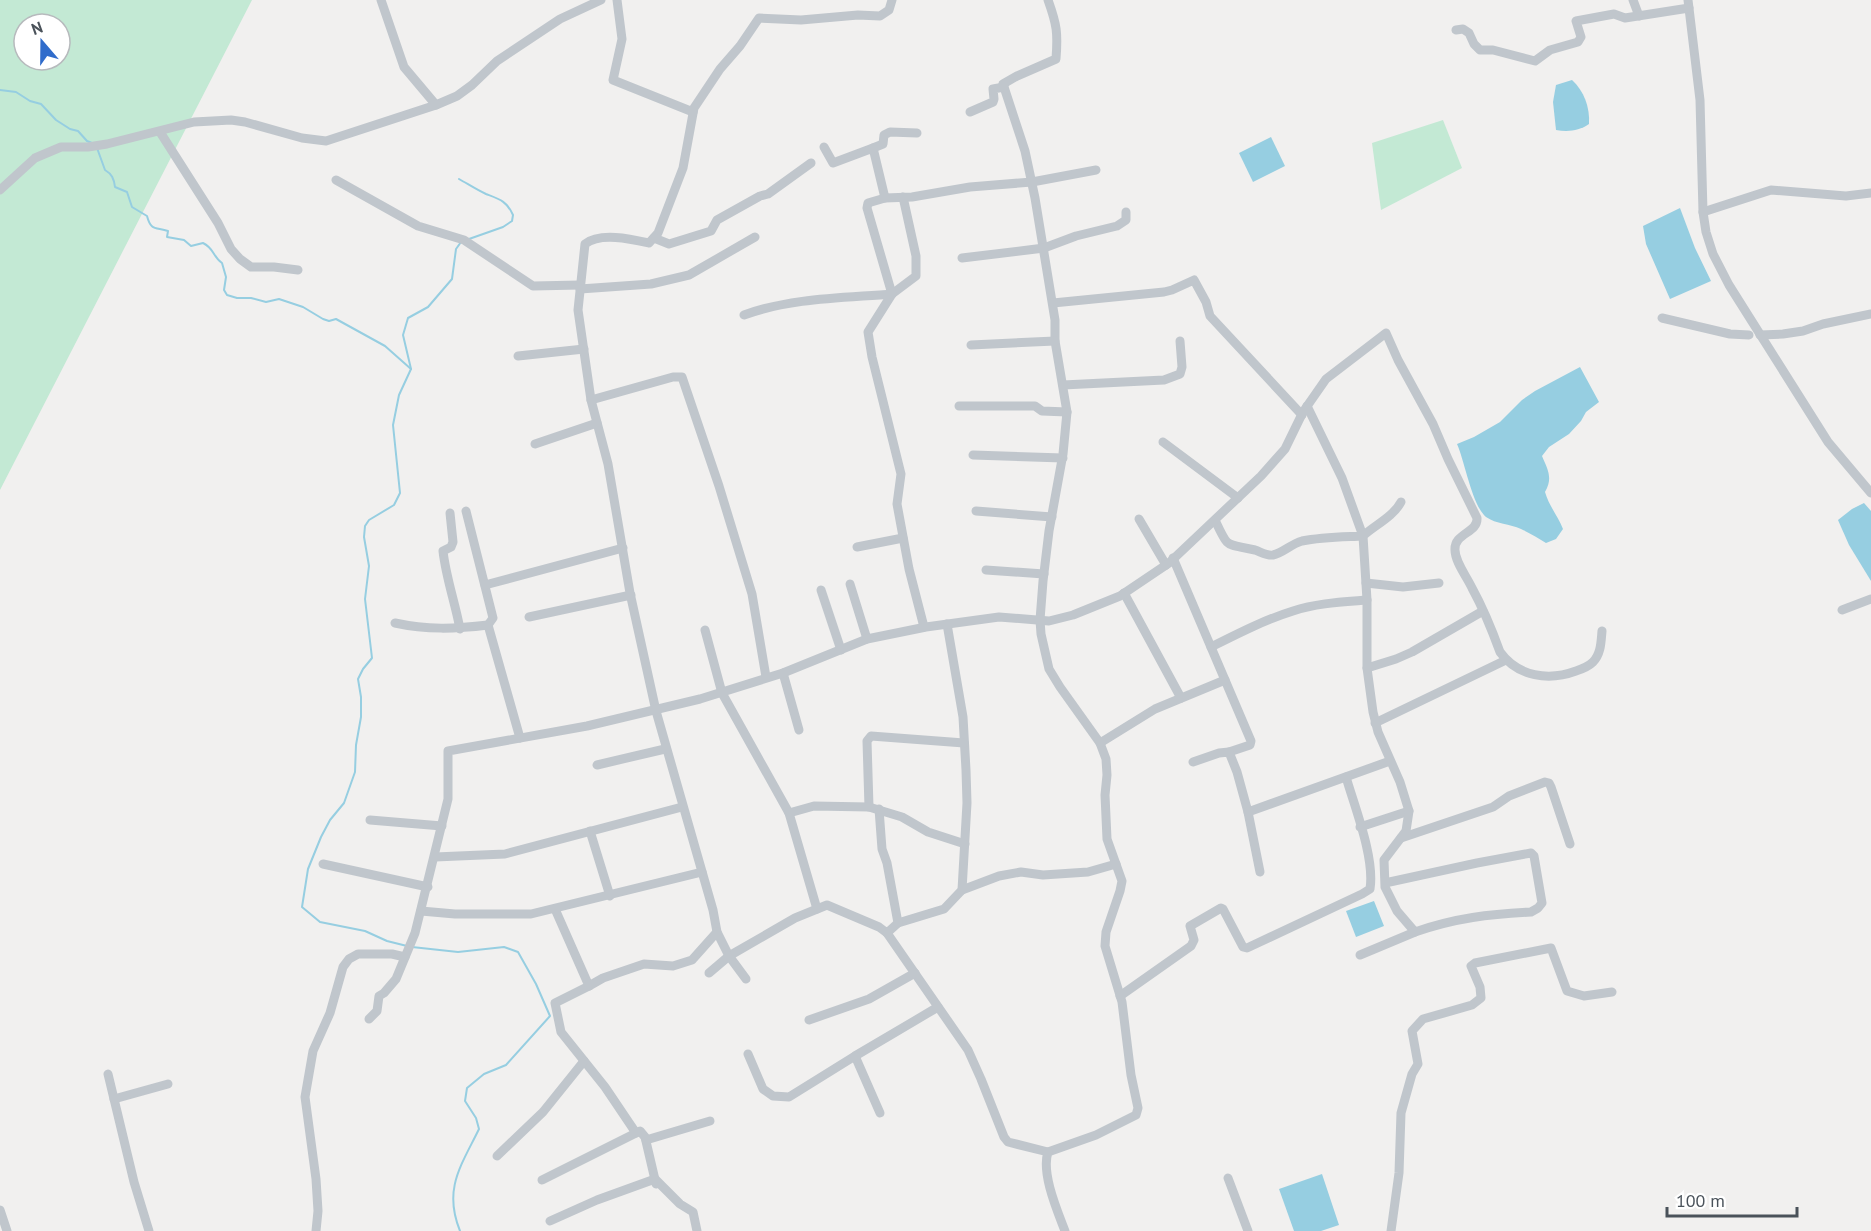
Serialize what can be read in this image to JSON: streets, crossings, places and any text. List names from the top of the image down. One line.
{"scale_bar":"100 m","north":"top"}
